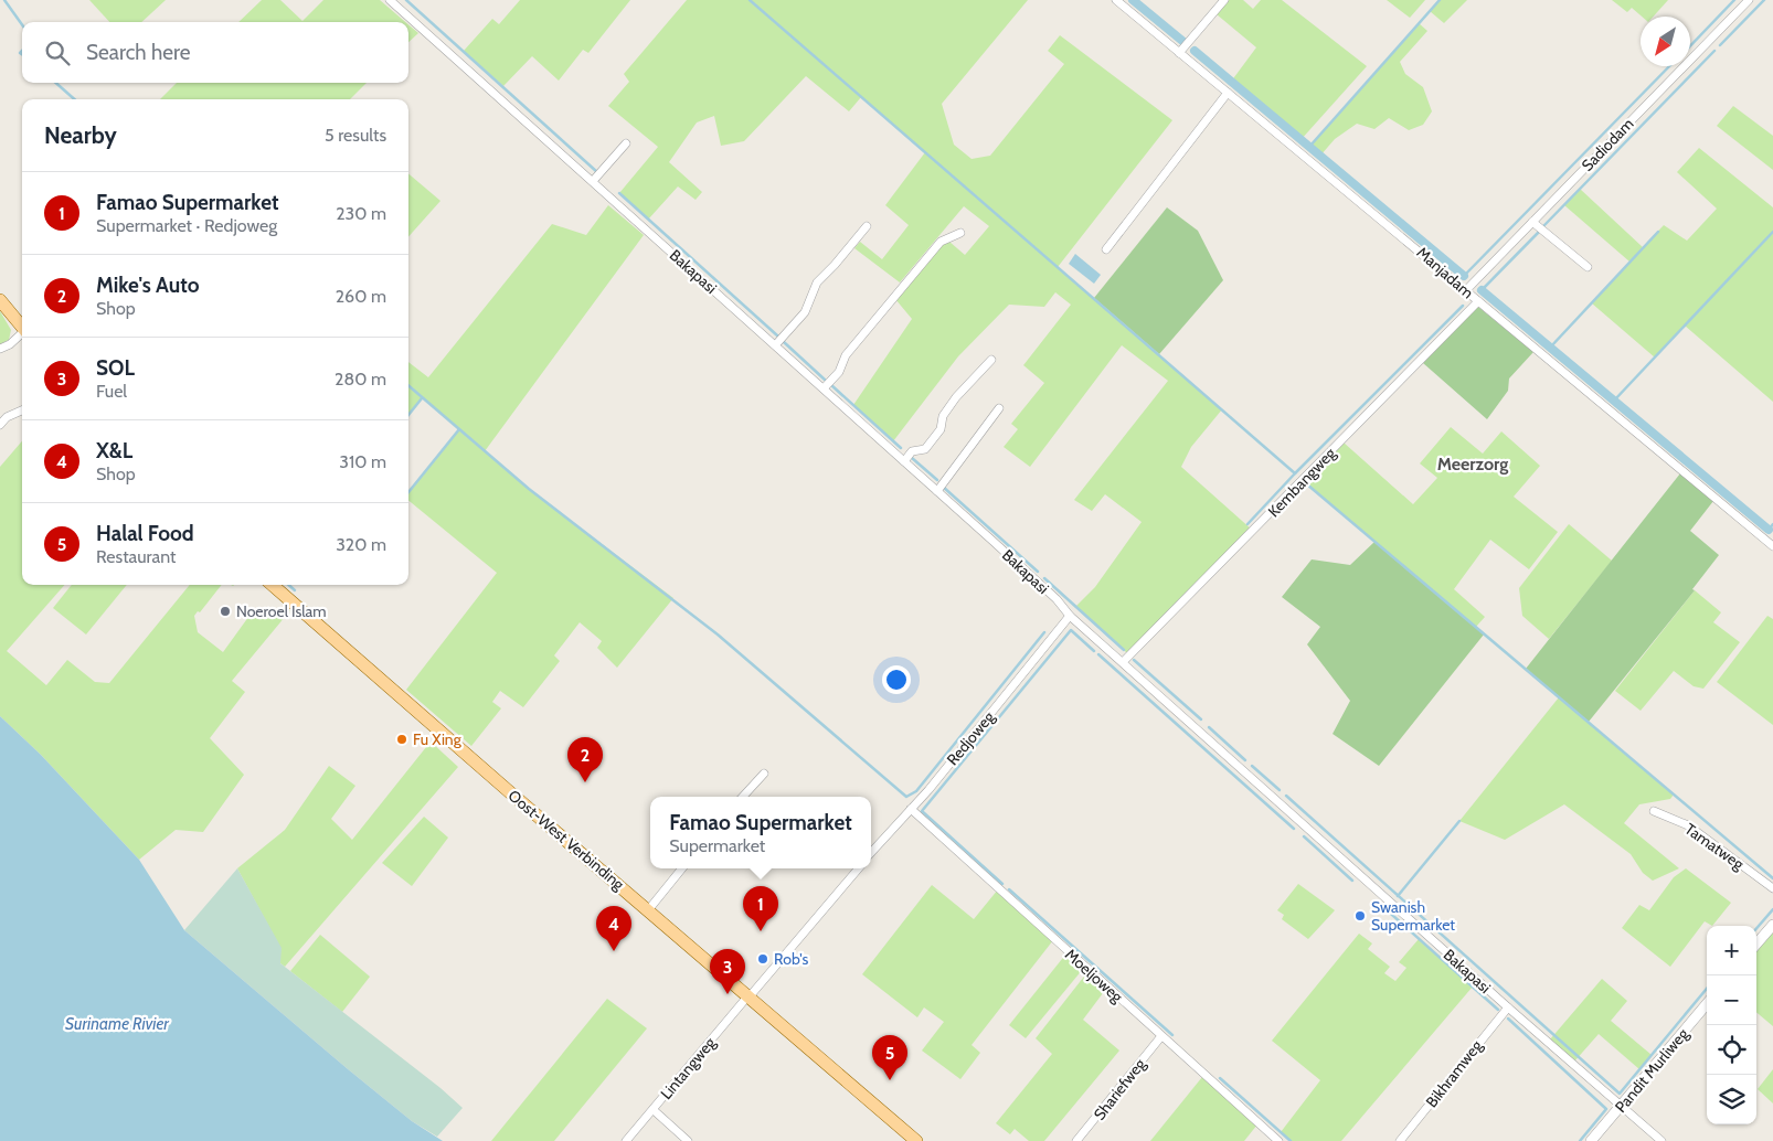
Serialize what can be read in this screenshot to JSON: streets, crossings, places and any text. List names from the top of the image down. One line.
{"streets":{"main road":["Oost-West Verbinding"],"street":["Sadiodam","Bakapasi","Manjadam","Kembangweg","Redjoweg","Tamatweg","Moeljoweg","Lintangweg","Pandit Murliweg","Bikhramweg","Shariefweg"]},"crossings":[["Sadiodam","Manjadam"],["Bakapasi","Kembangweg"],["Bakapasi","Redjoweg"],["Bakapasi","Pandit Murliweg"],["Bakapasi","Bikhramweg"],["Manjadam","Kembangweg"],["Redjoweg","Moeljoweg"],["Oost-West Verbinding","Lintangweg"],["Moeljoweg","Shariefweg"]],"districts":["Meerzorg"],"water":["Suriname Rivier"],"places":["Noeroel Islam","Fu Xing","Swanish Supermarket","Rob's"],"north":"bottom left","page":{"search":"Search here","heading":["Nearby","5 results"],"list":[{"mark":"1","name":"Famao Supermarket","note":"Supermarket · Redjoweg","value":"230 m"},{"mark":"2","name":"Mike's Auto","note":"Shop","value":"260 m"},{"mark":"3","name":"SOL","note":"Fuel","value":"280 m"},{"mark":"4","name":"X&L","note":"Shop","value":"310 m"},{"mark":"5","name":"Halal Food","note":"Restaurant","value":"320 m"}],"pins":["2","1","4","3","5"],"popup":["Famao Supermarket","Supermarket"],"map_buttons":["+","−"]}}
